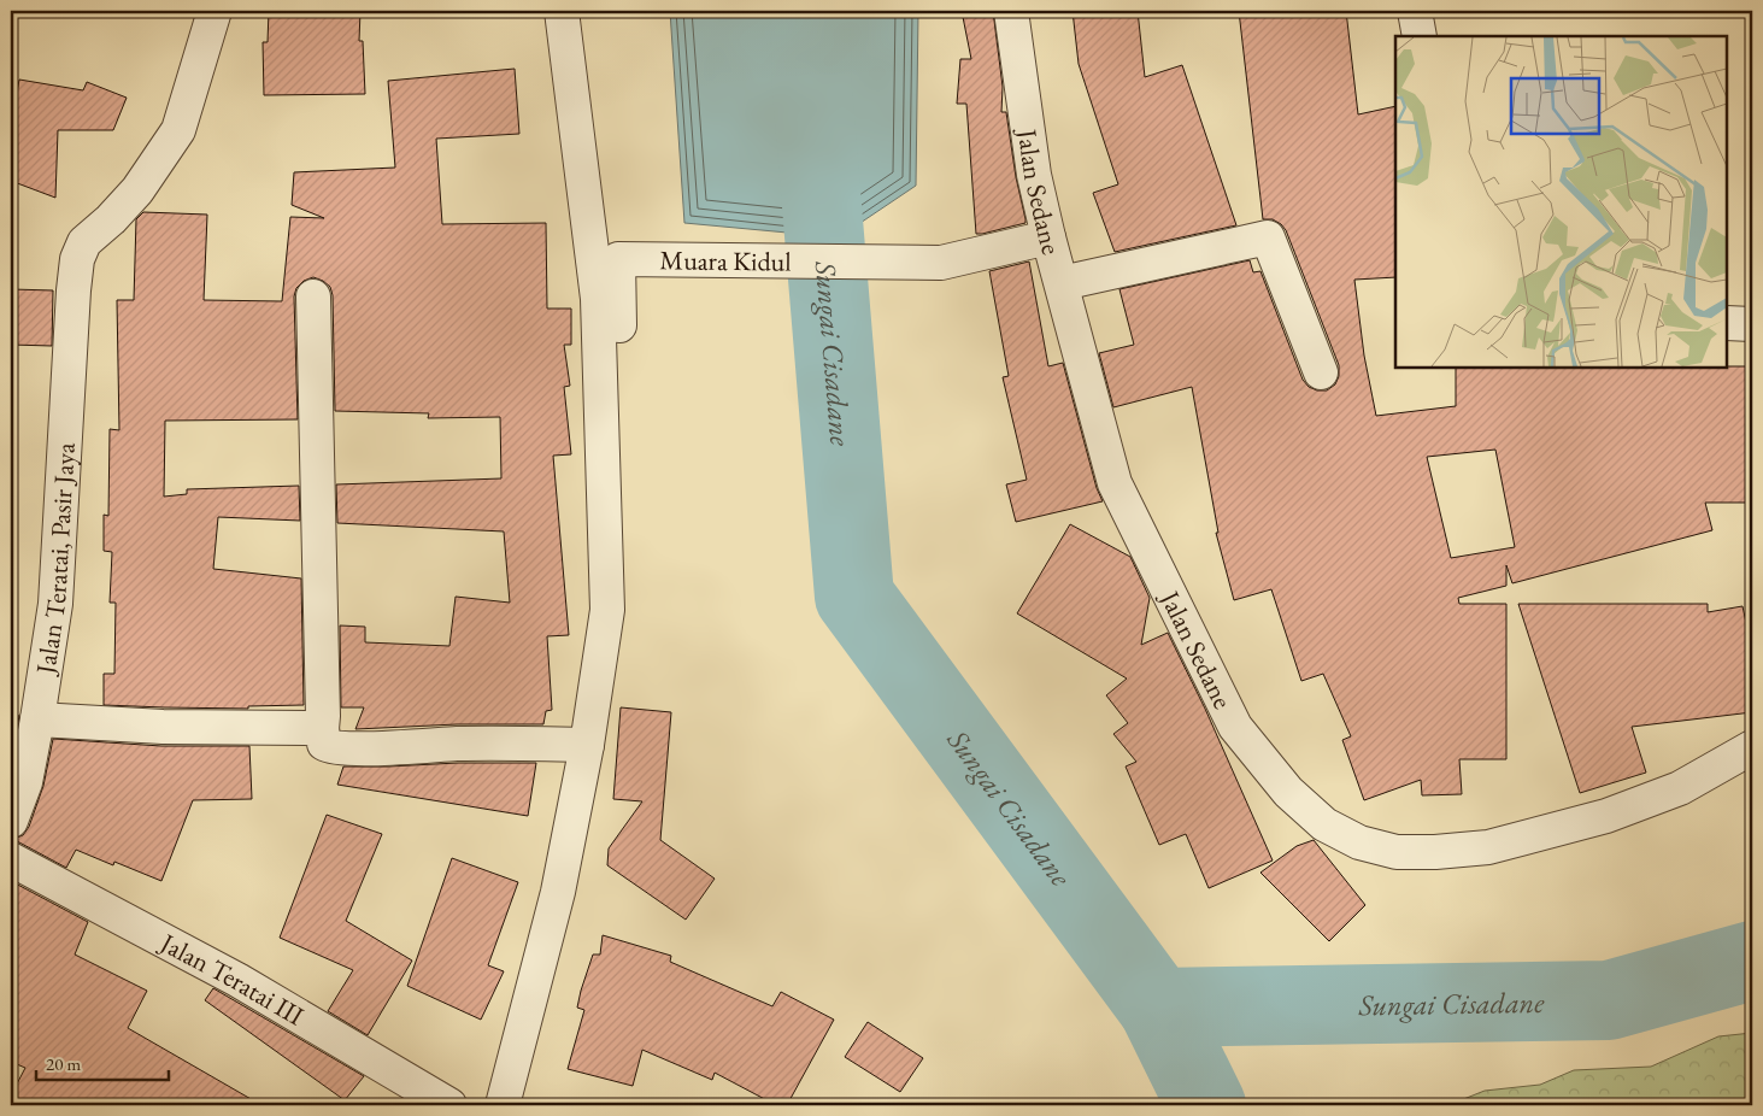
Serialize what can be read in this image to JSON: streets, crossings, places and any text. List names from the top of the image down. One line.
{"streets":{"street":["Jalan Sedane","Muara Kidul","Jalan Teratai, Pasir Jaya","Jalan Teratai III"]},"crossings":[["Jalan Sedane","Muara Kidul"]],"water":["Sungai Cisadane"],"scale_bar":"20 m"}
